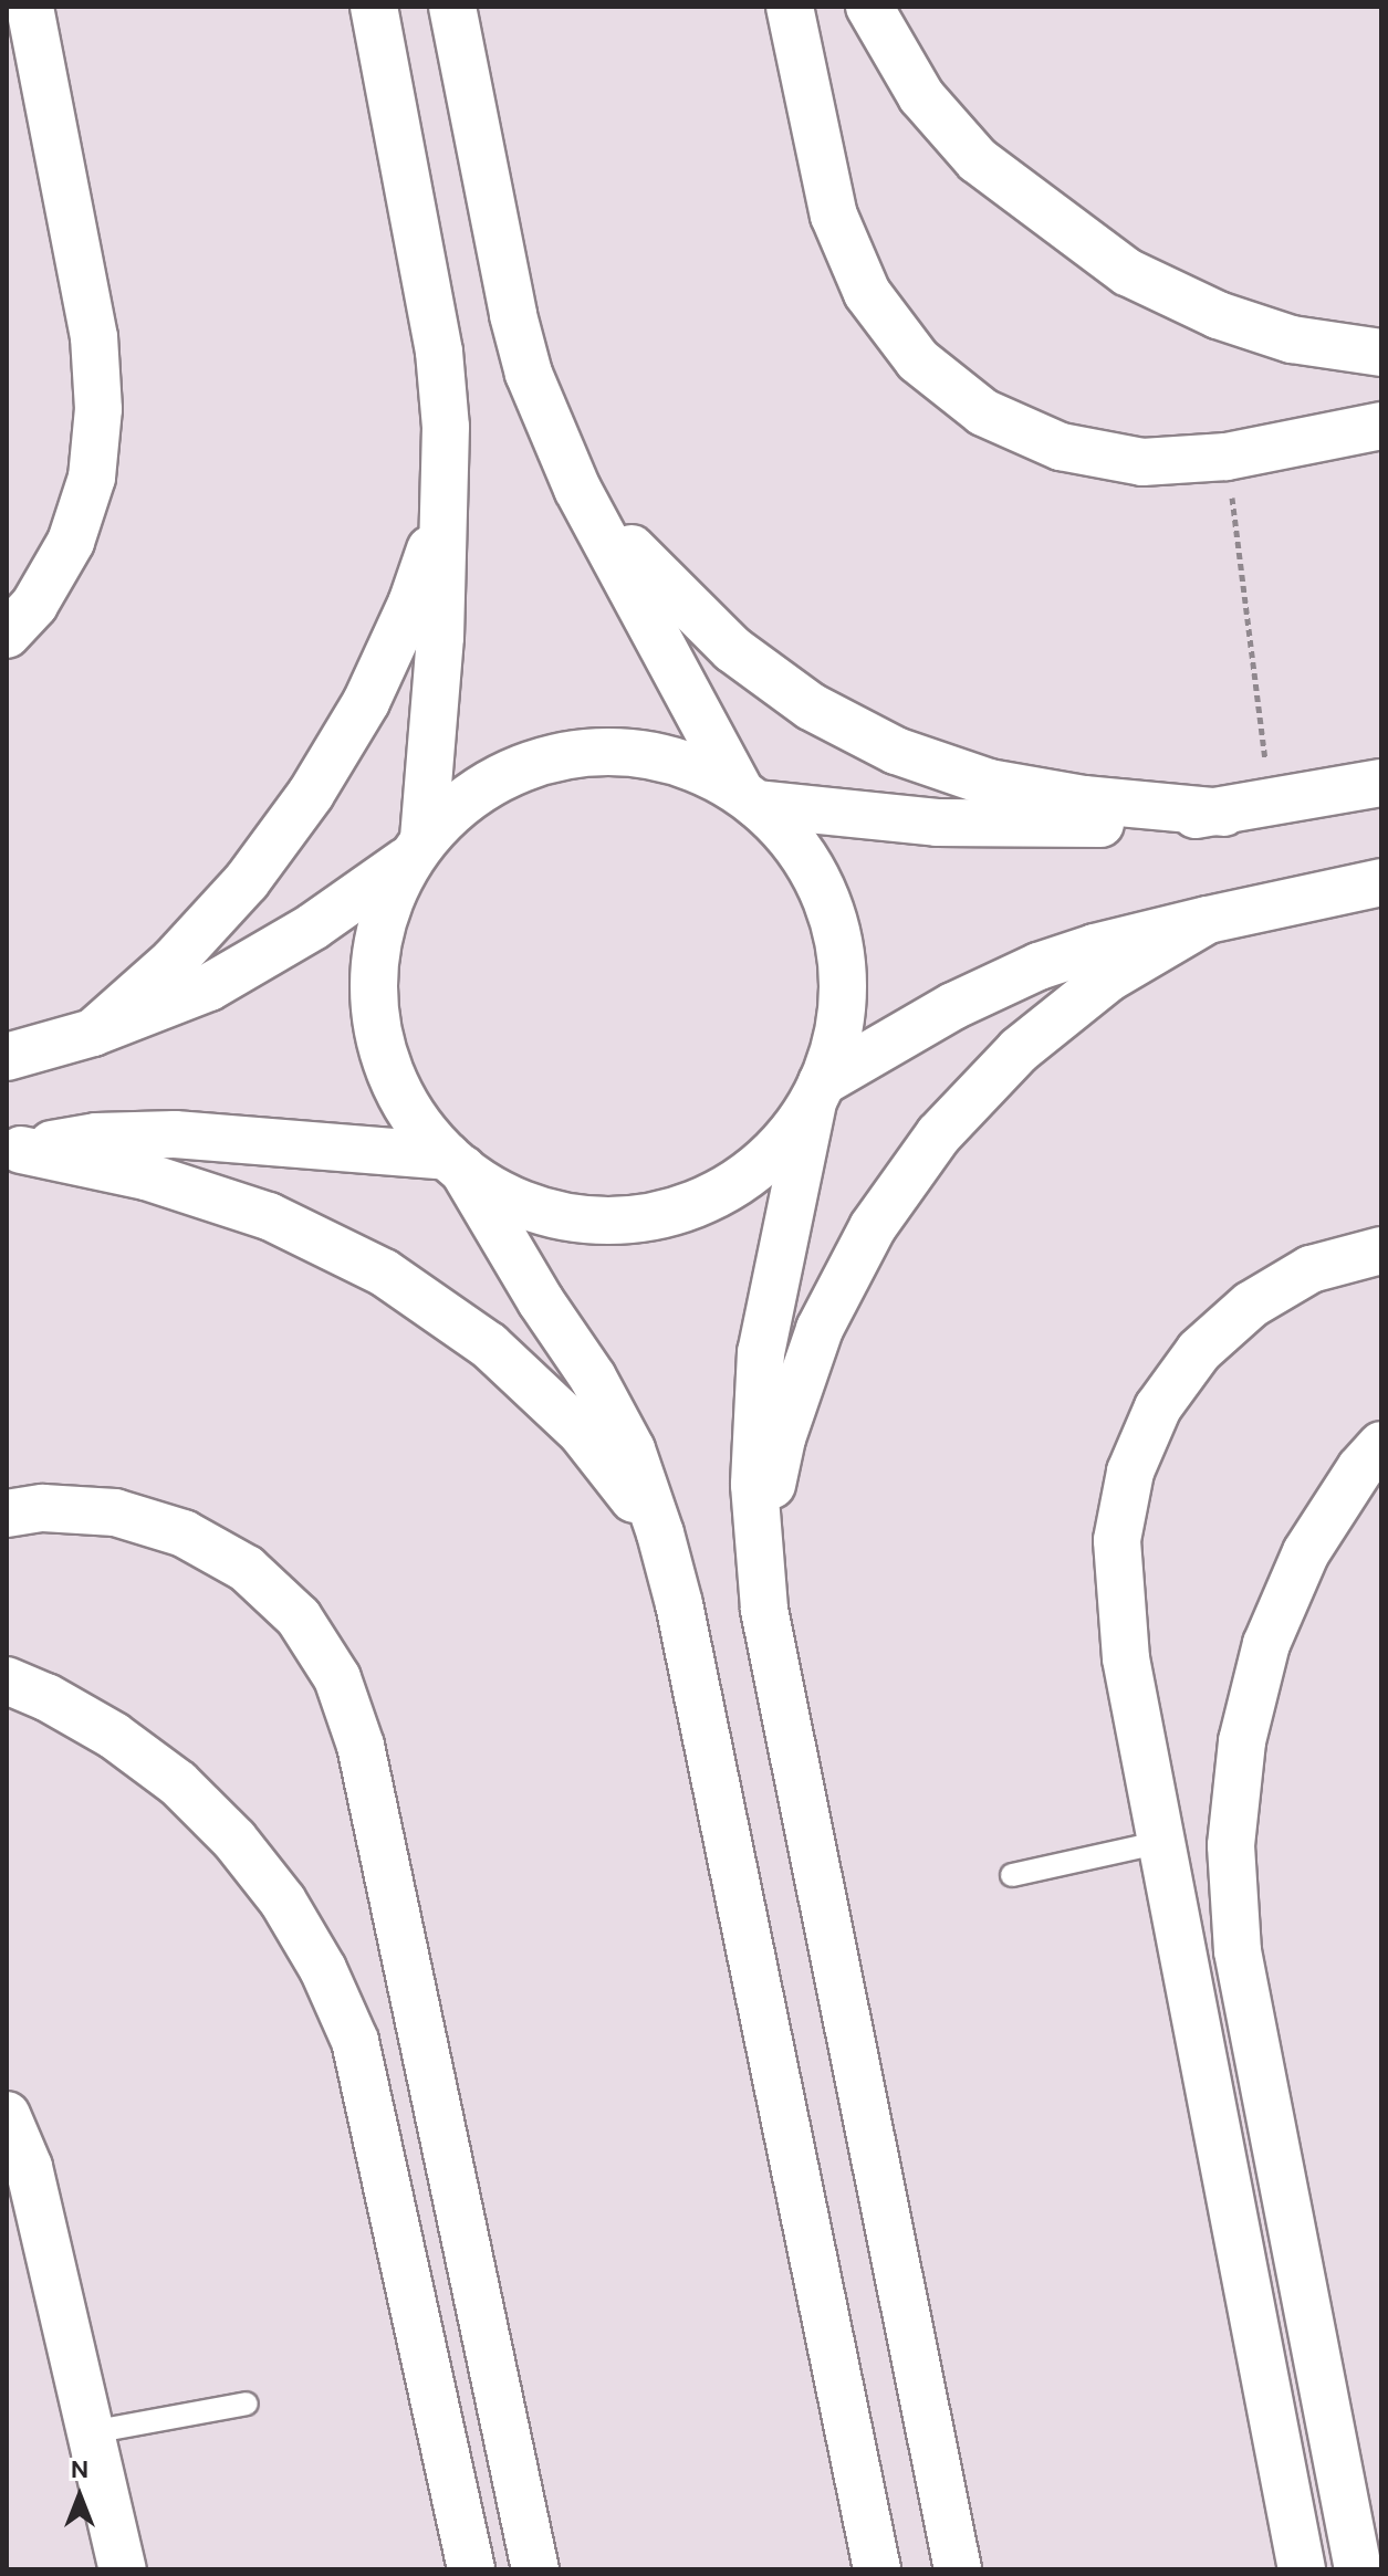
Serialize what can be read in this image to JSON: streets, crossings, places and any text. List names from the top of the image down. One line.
{"north":"top"}
